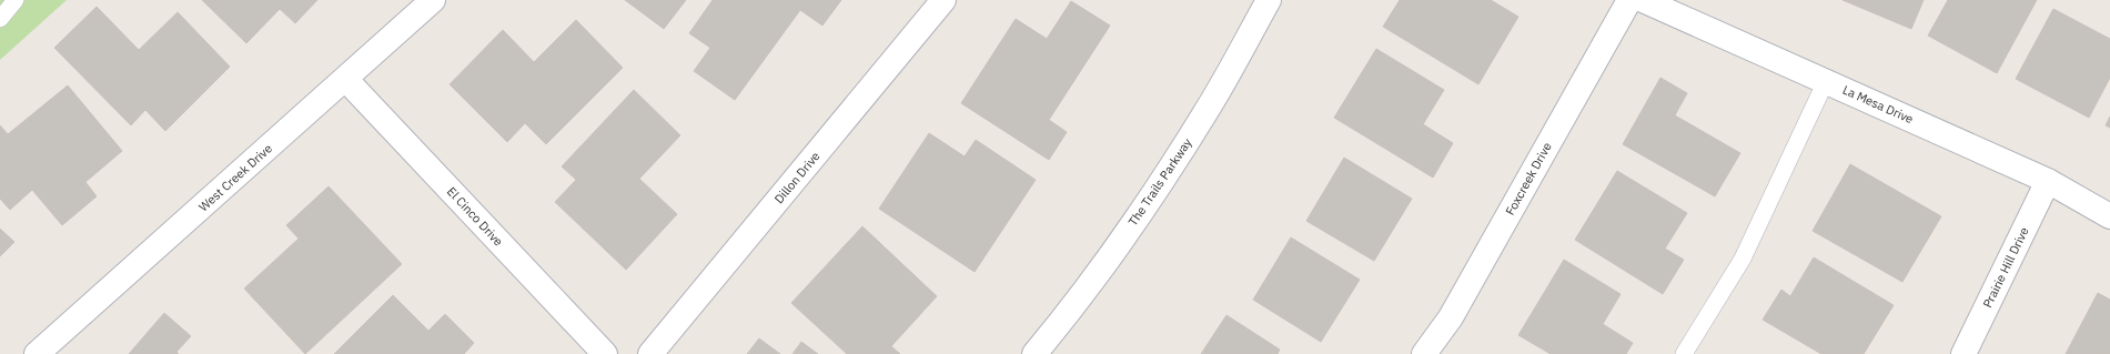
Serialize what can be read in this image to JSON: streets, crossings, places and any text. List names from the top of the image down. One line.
{"streets":{"street":["La Mesa Drive","West Creek Drive","Dillon Drive","Foxcreek Drive","The Trails Parkway","El Cinco Drive","Prairie Hill Drive"]},"crossings":[["La Mesa Drive","Prairie Hill Drive"],["West Creek Drive","El Cinco Drive"]]}
